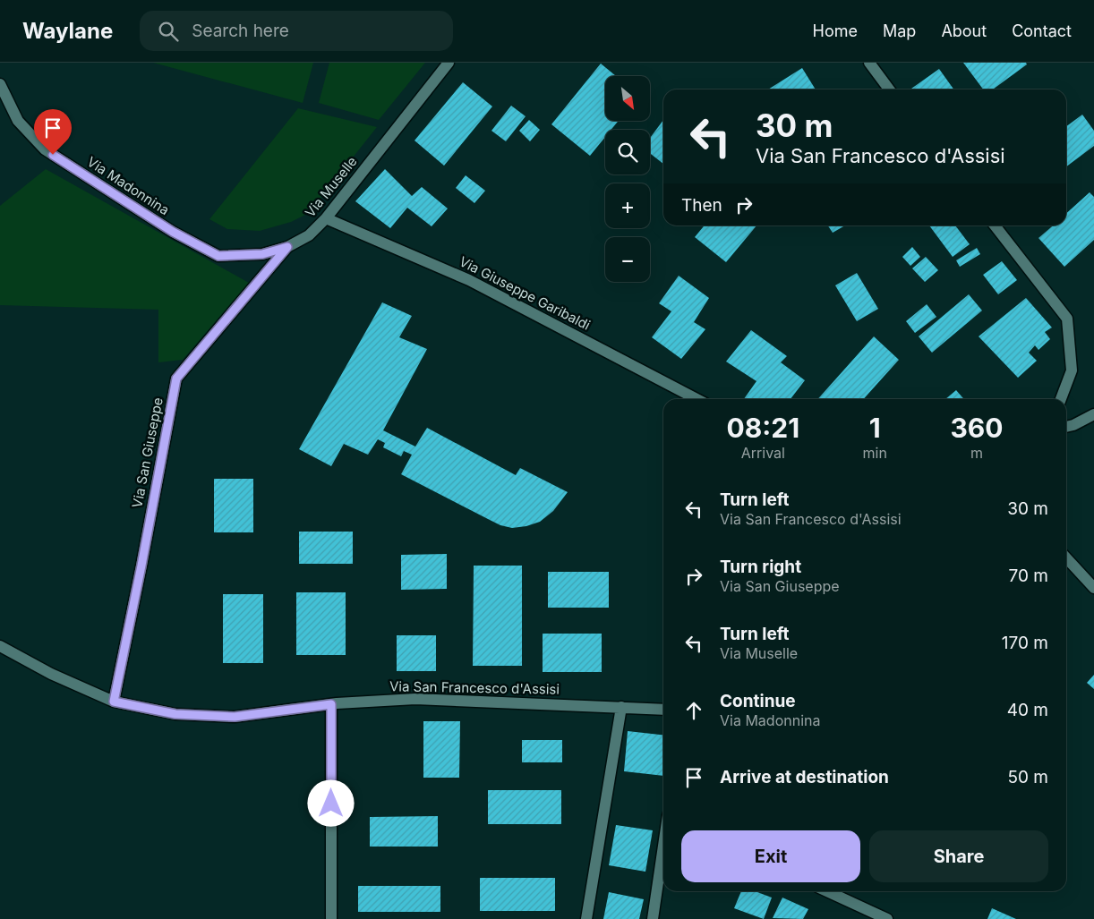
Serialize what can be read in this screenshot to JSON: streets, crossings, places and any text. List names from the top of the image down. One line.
{"streets":{"street":["Via Madonnina","Via Muselle","Via Giuseppe Garibaldi","Via San Giuseppe","Via San Francesco d'Assisi"]},"crossings":[["Via Madonnina","Via Muselle"],["Via Muselle","Via Giuseppe Garibaldi"],["Via Muselle","Via San Giuseppe"],["Via San Giuseppe","Via San Francesco d'Assisi"]],"north":"bottom right","page":{"header":"Waylane","search":"Search here","nav":["Home","Map","About","Contact"],"map_buttons":["+","−"],"turn":["30 m","Via San Francesco d'Assisi"],"then":"Then","eta":["08:21","Arrival","1","min","360","m"],"list":[{"name":"Turn left","note":"Via San Francesco d'Assisi","value":"30 m"},{"name":"Turn right","note":"Via San Giuseppe","value":"70 m"},{"name":"Turn left","note":"Via Muselle","value":"170 m"},{"name":"Continue","note":"Via Madonnina","value":"40 m"},{"name":"Arrive at destination","value":"50 m"}],"buttons":["Exit","Share"]}}
